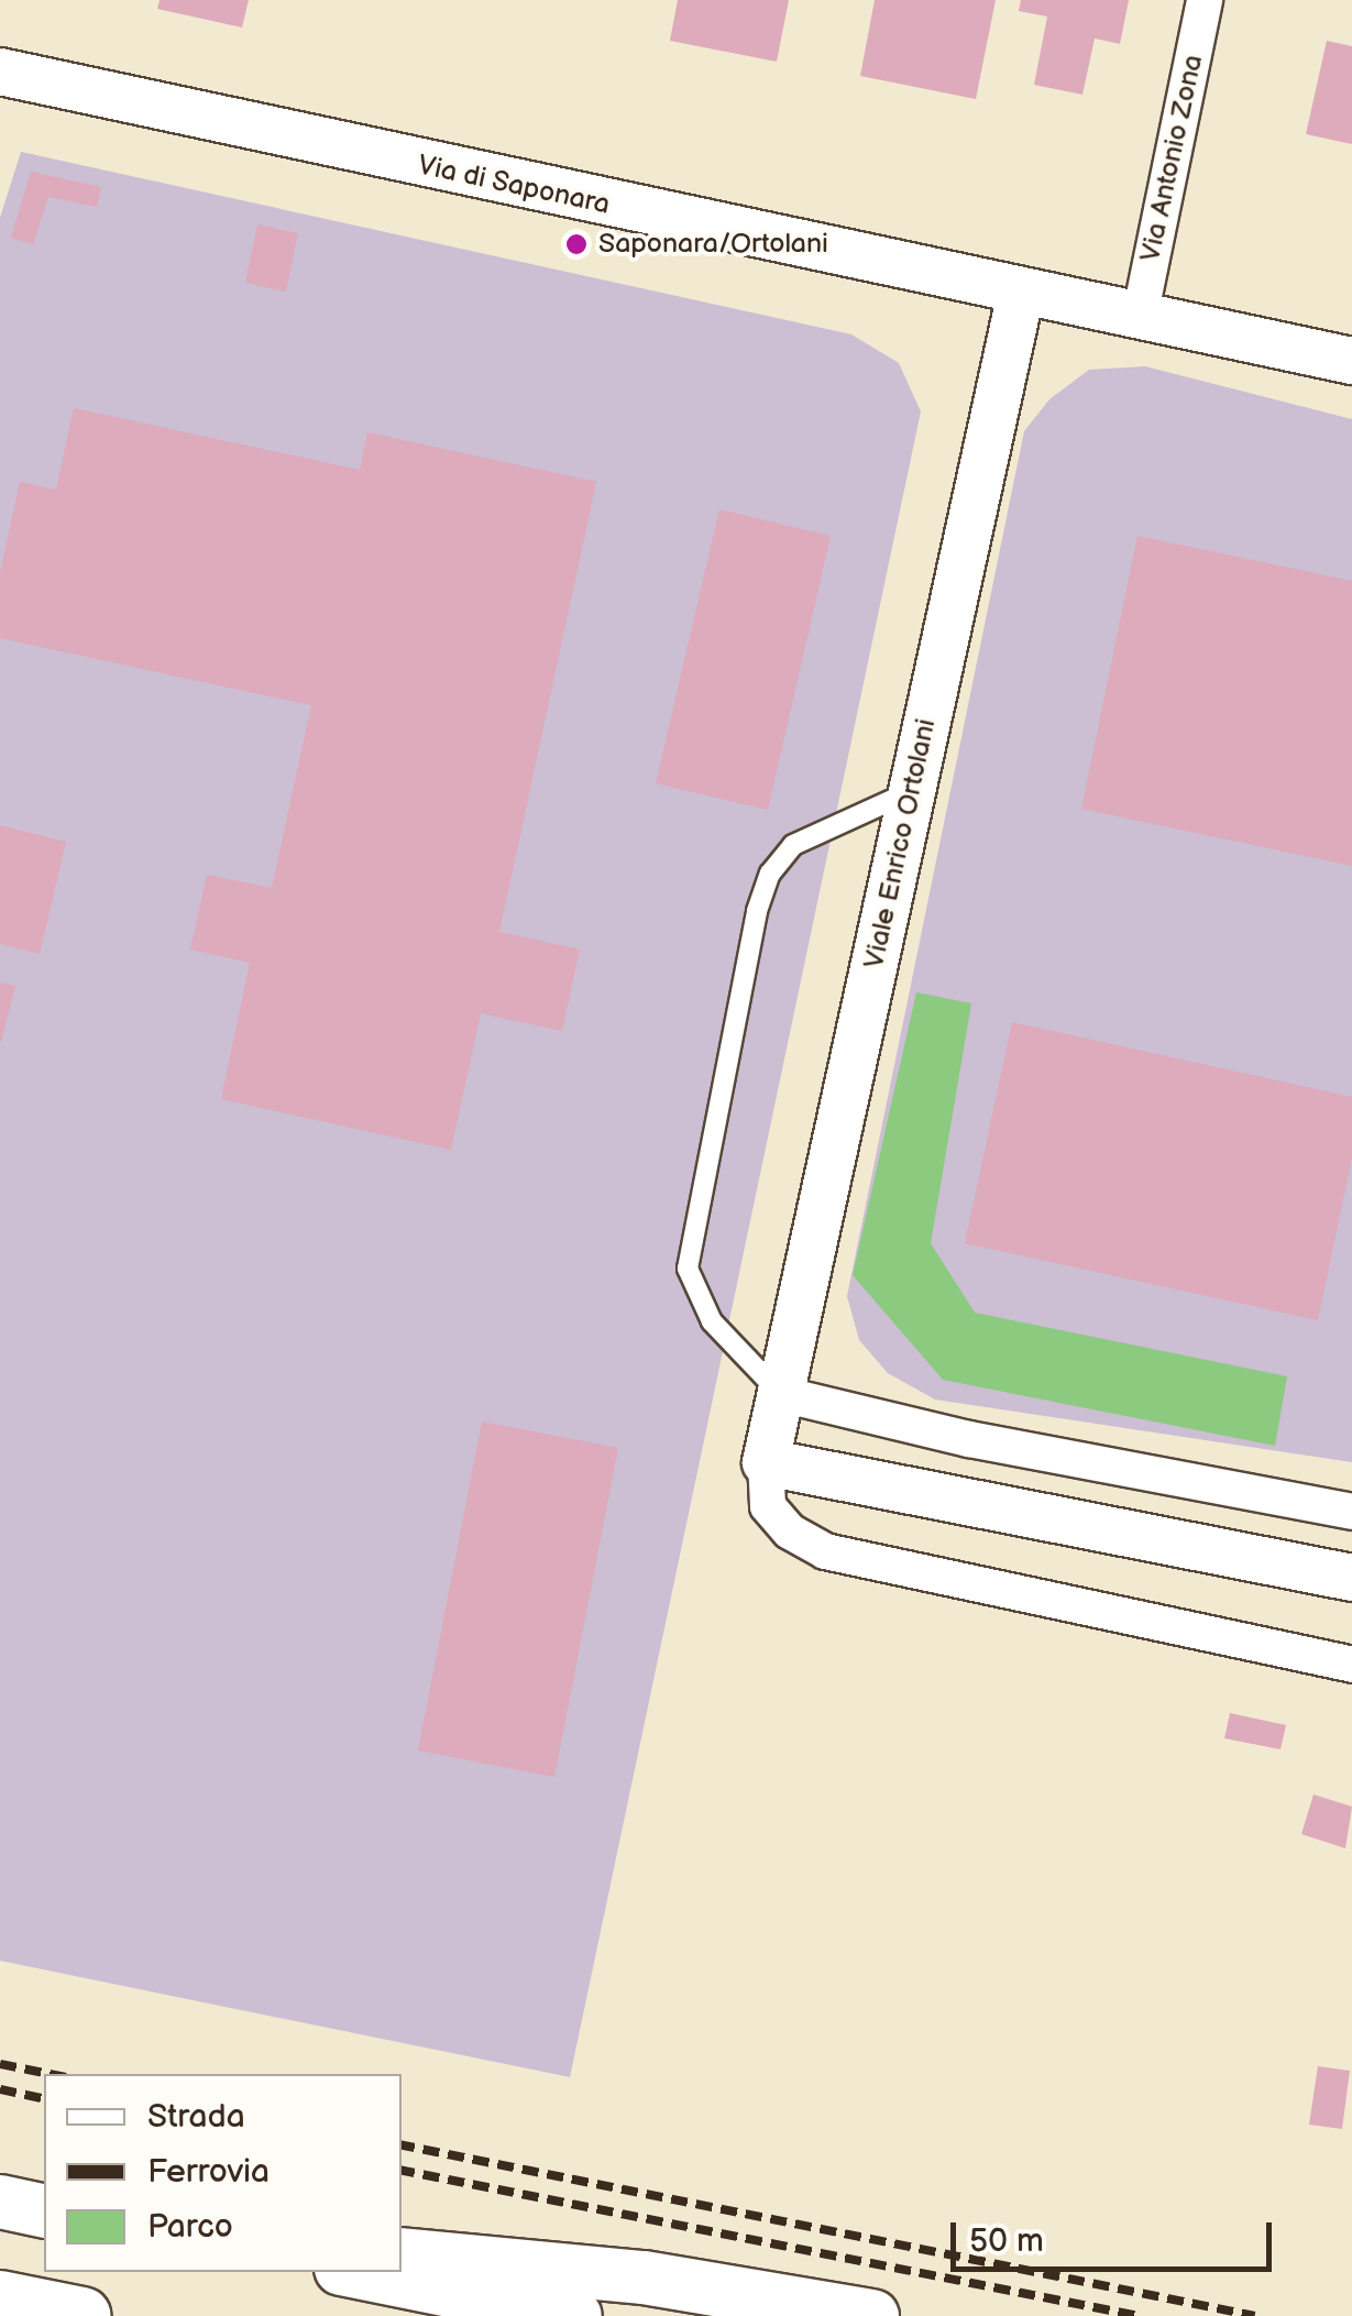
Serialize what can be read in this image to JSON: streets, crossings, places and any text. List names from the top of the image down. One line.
{"streets":{"street":["Via Antonio Zona","Via di Saponara","Viale Enrico Ortolani"]},"crossings":[["Via Antonio Zona","Via di Saponara"],["Via di Saponara","Viale Enrico Ortolani"]],"places":["Saponara/Ortolani"],"legend":["Strada","Ferrovia","Parco"],"scale_bar":"50 m"}
